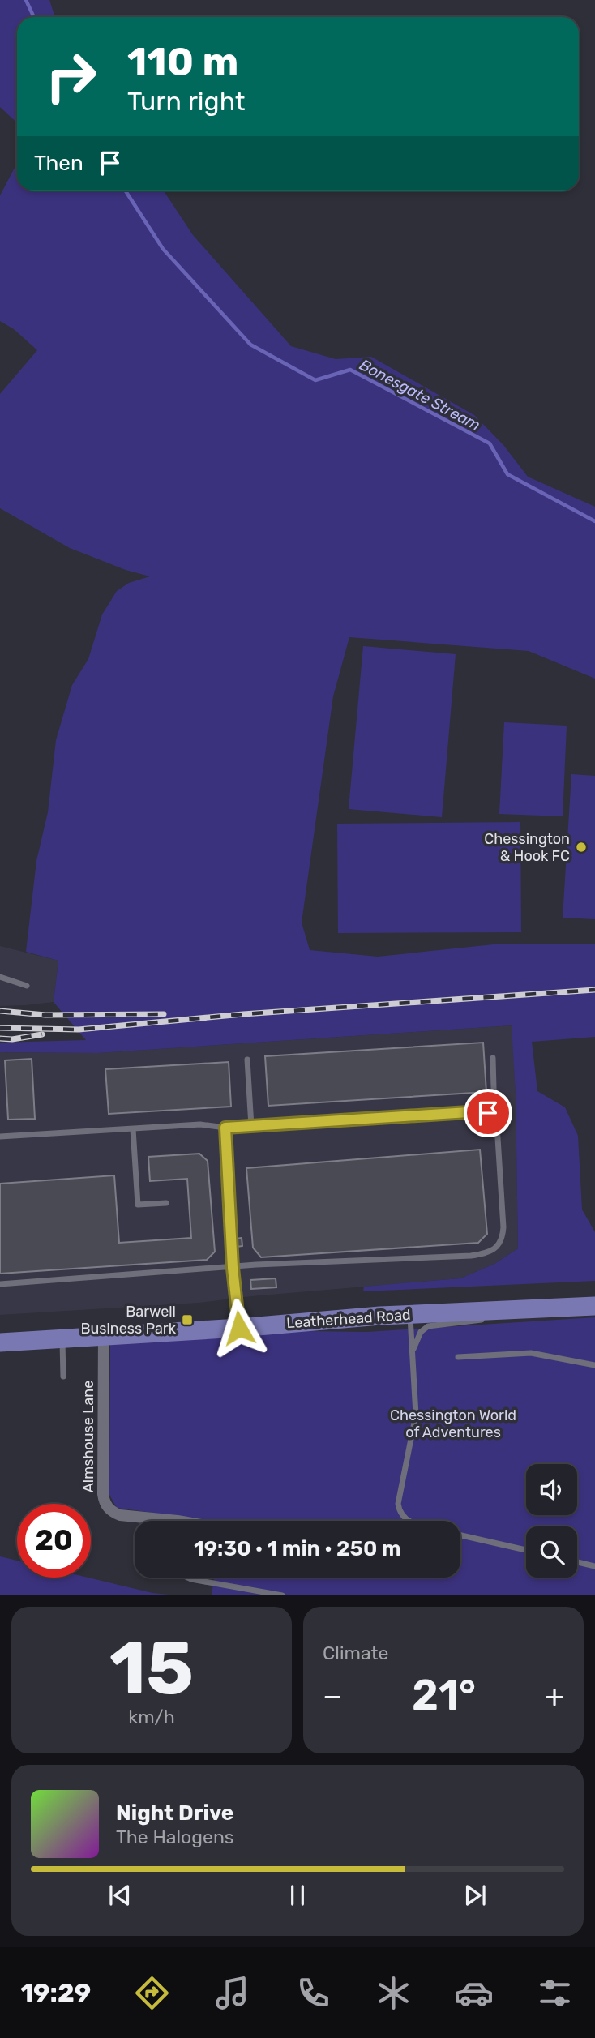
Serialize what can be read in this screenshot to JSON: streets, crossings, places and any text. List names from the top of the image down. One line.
{"streets":{"highway":["Leatherhead Road"],"street":["Almshouse Lane"]},"crossings":[["Leatherhead Road","Almshouse Lane"]],"water":["Bonesgate Stream"],"parks":["Chessington World of Adventures"],"places":{"other":["Chessington & Hook FC"],"transit":["Barwell Business Park"]},"page":{"turn":["110 m","Turn right"],"then":"Then","limit":"20","trip":"19:30 · 1 min · 250 m","tile":[["15","km/h"],"Climate"],"heat":["−","21°","+"],"song":["Night Drive","The Halogens"],"tabs":"19:29"}}
